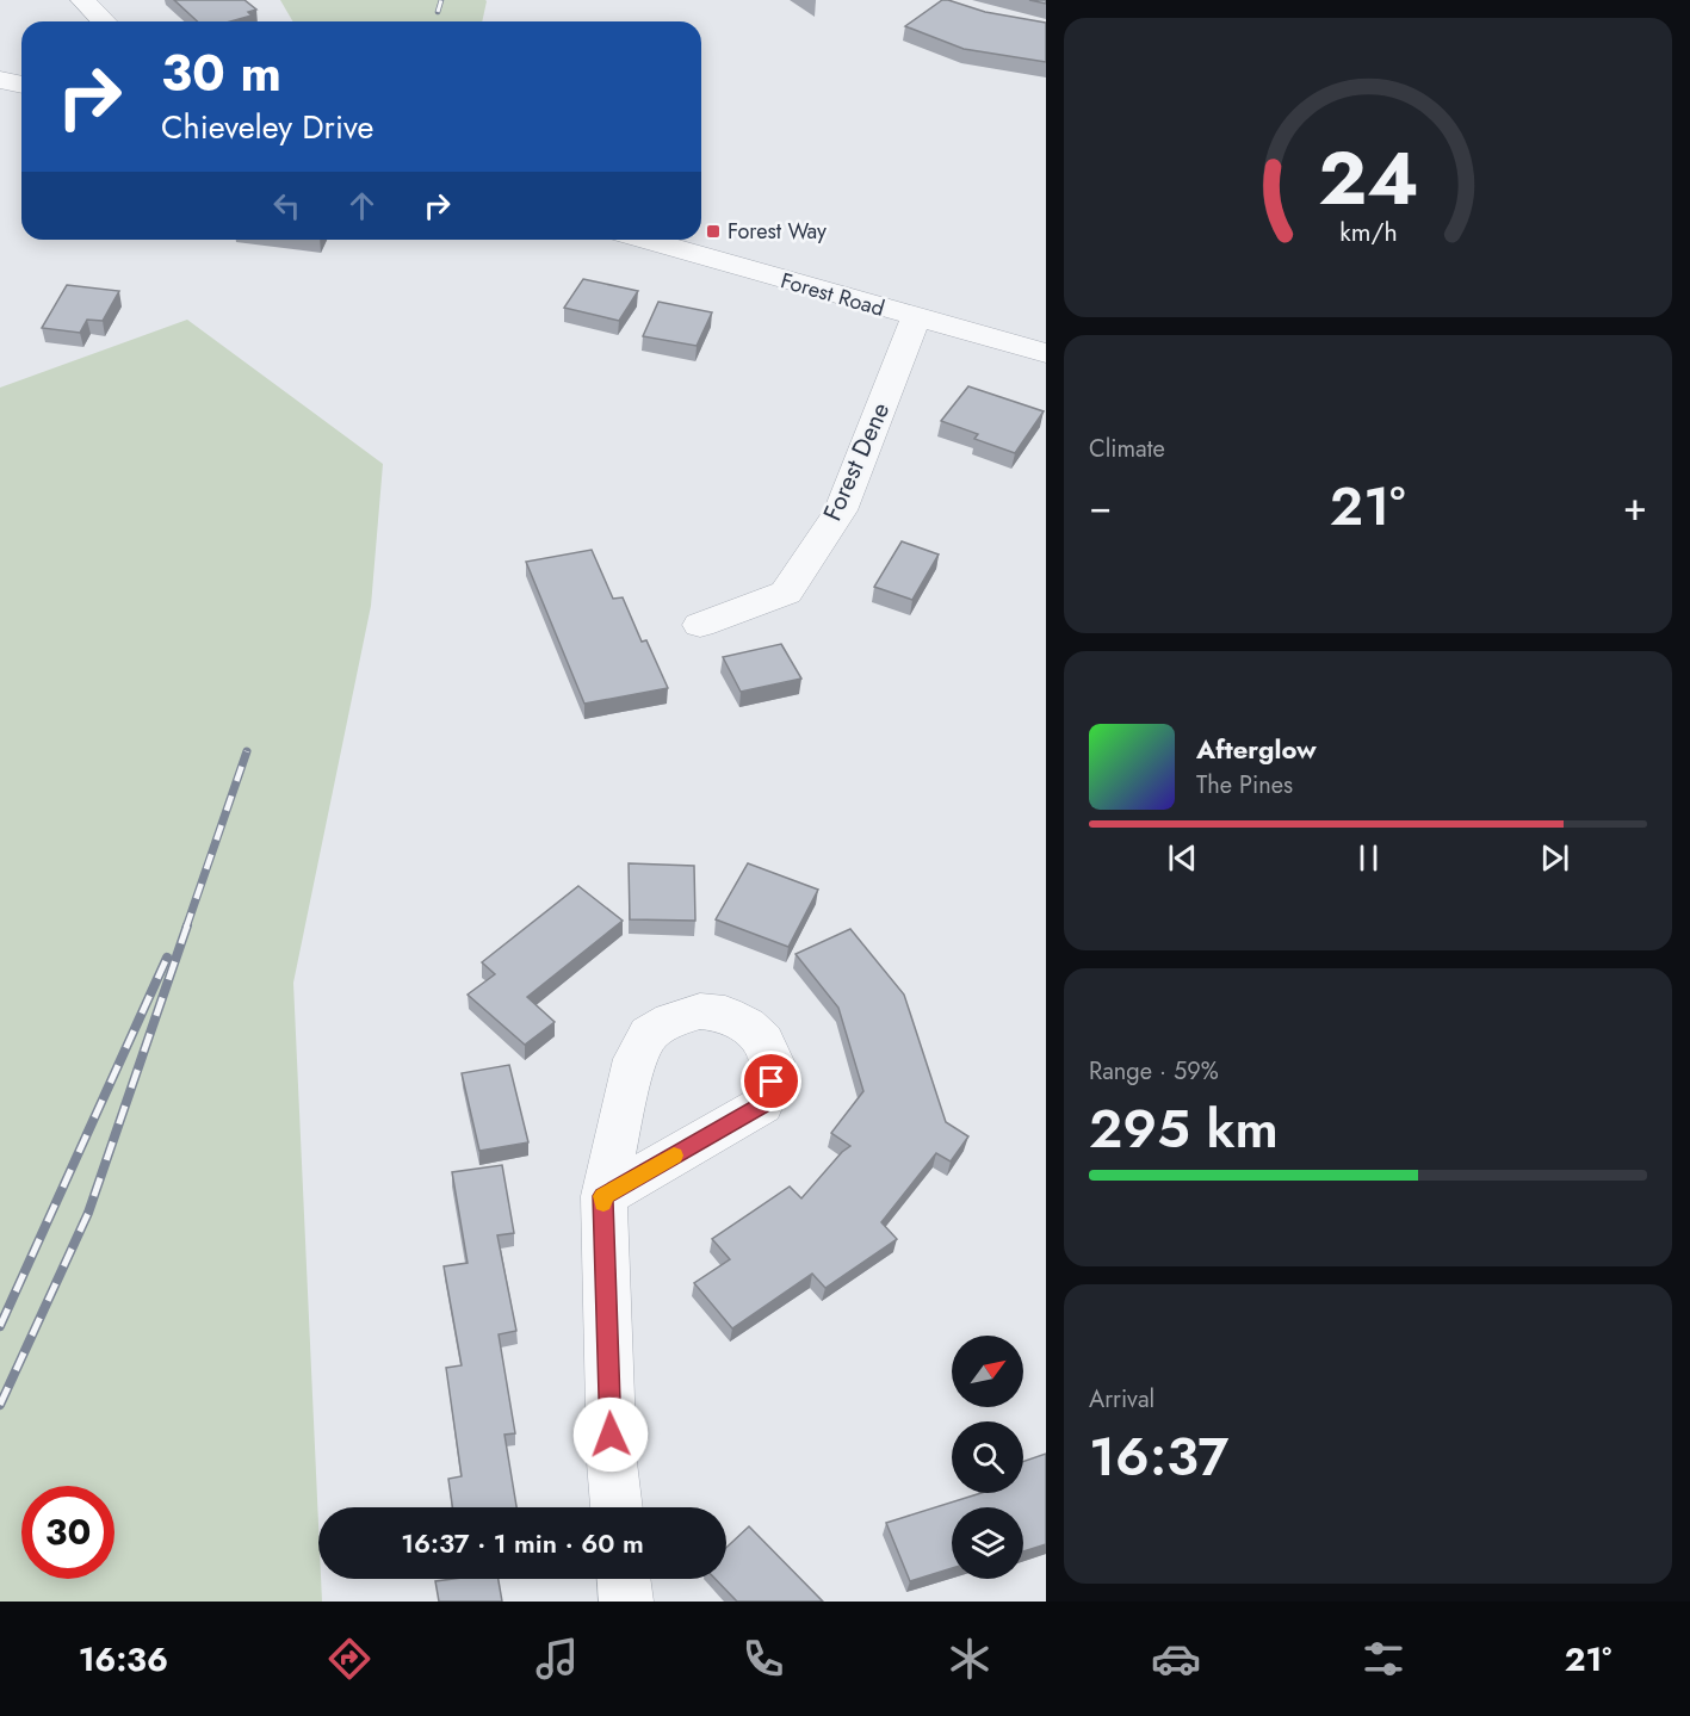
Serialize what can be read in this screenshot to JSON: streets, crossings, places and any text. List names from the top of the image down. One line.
{"streets":{"street":["Forest Road","Forest Dene"]},"crossings":[["Forest Road","Forest Dene"]],"places":{"transit":["Forest Way"]},"north":"top right","page":{"turn":["30 m","Chieveley Drive"],"tile":["Climate",["Range · 59%","295 km"],["Arrival","16:37"]],"heat":["−","21°","+"],"song":["Afterglow","The Pines"],"limit":"30","trip":"16:37 · 1 min · 60 m","tabs":["16:36","21°"],"gauge":["24","km/h"]}}
